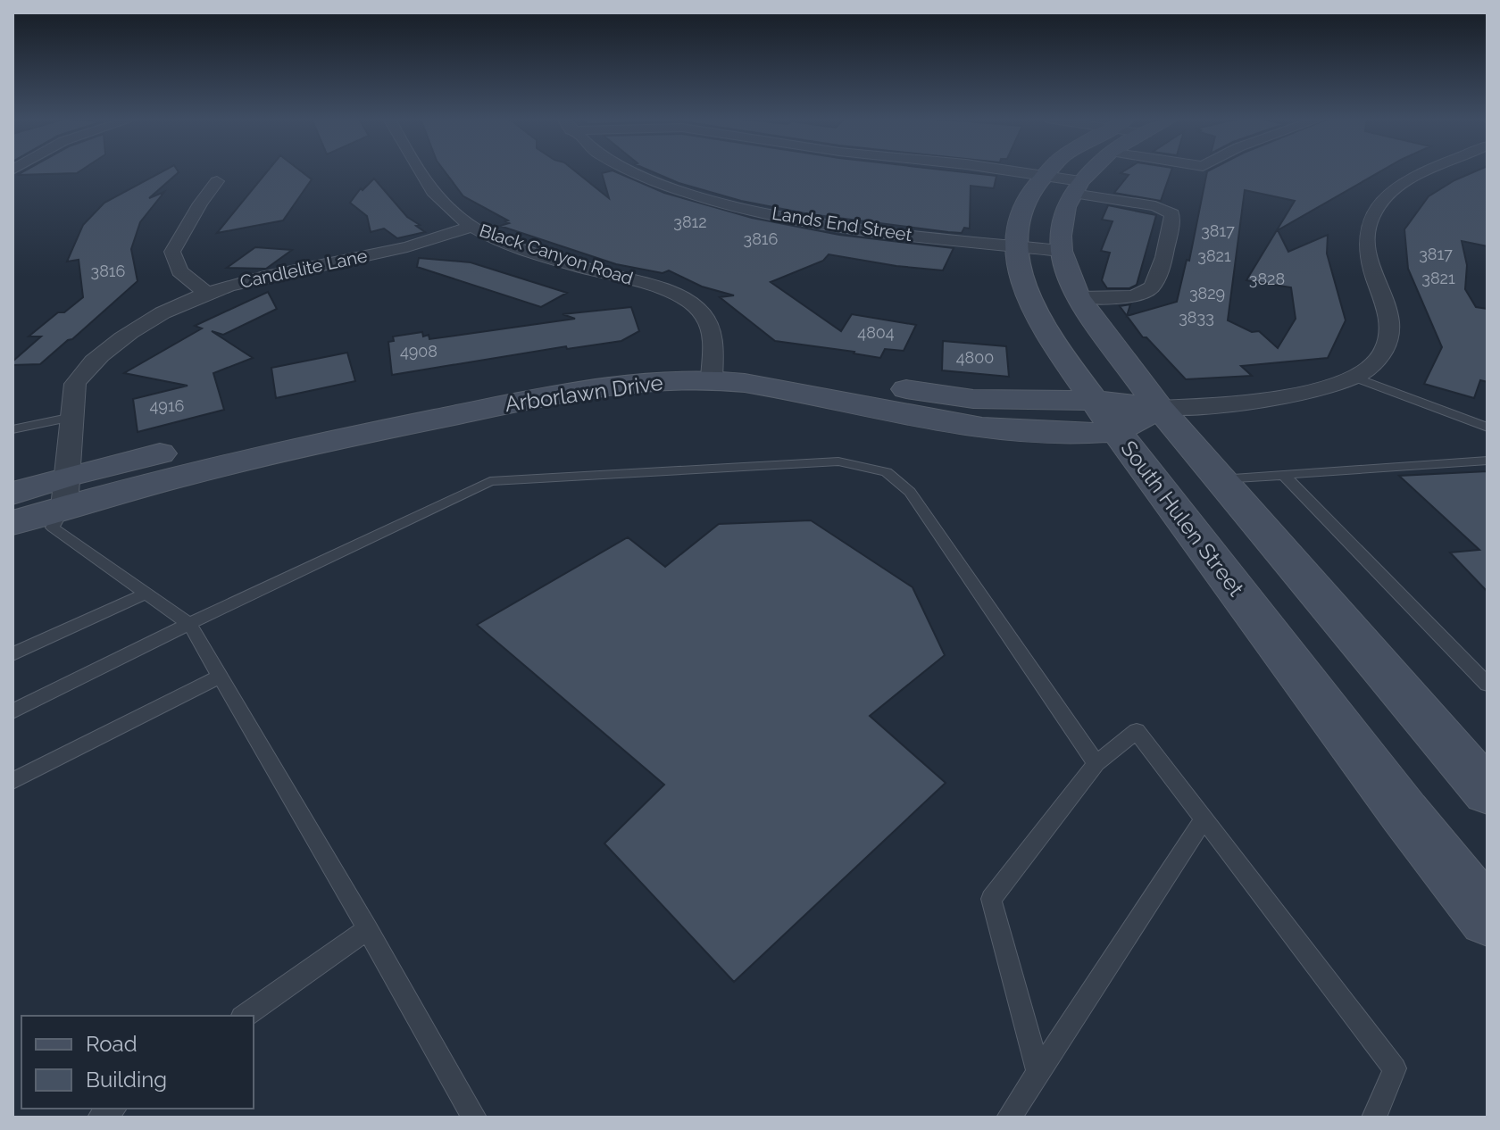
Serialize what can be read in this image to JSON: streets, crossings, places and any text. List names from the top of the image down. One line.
{"streets":{"main road":["Arborlawn Drive","South Hulen Street"],"street":["Lands End Street","Black Canyon Road","Candlelite Lane"]},"crossings":[["Lands End Street","South Hulen Street"],["Black Canyon Road","Candlelite Lane"],["Black Canyon Road","Arborlawn Drive"],["Candlelite Lane","Arborlawn Drive"],["Arborlawn Drive","South Hulen Street"]],"house_numbers":["3812","3817","3816","3817","3821","3816","3821","3828","3829","3833","4804","4908","4800","4916"],"legend":["Road","Building"]}
